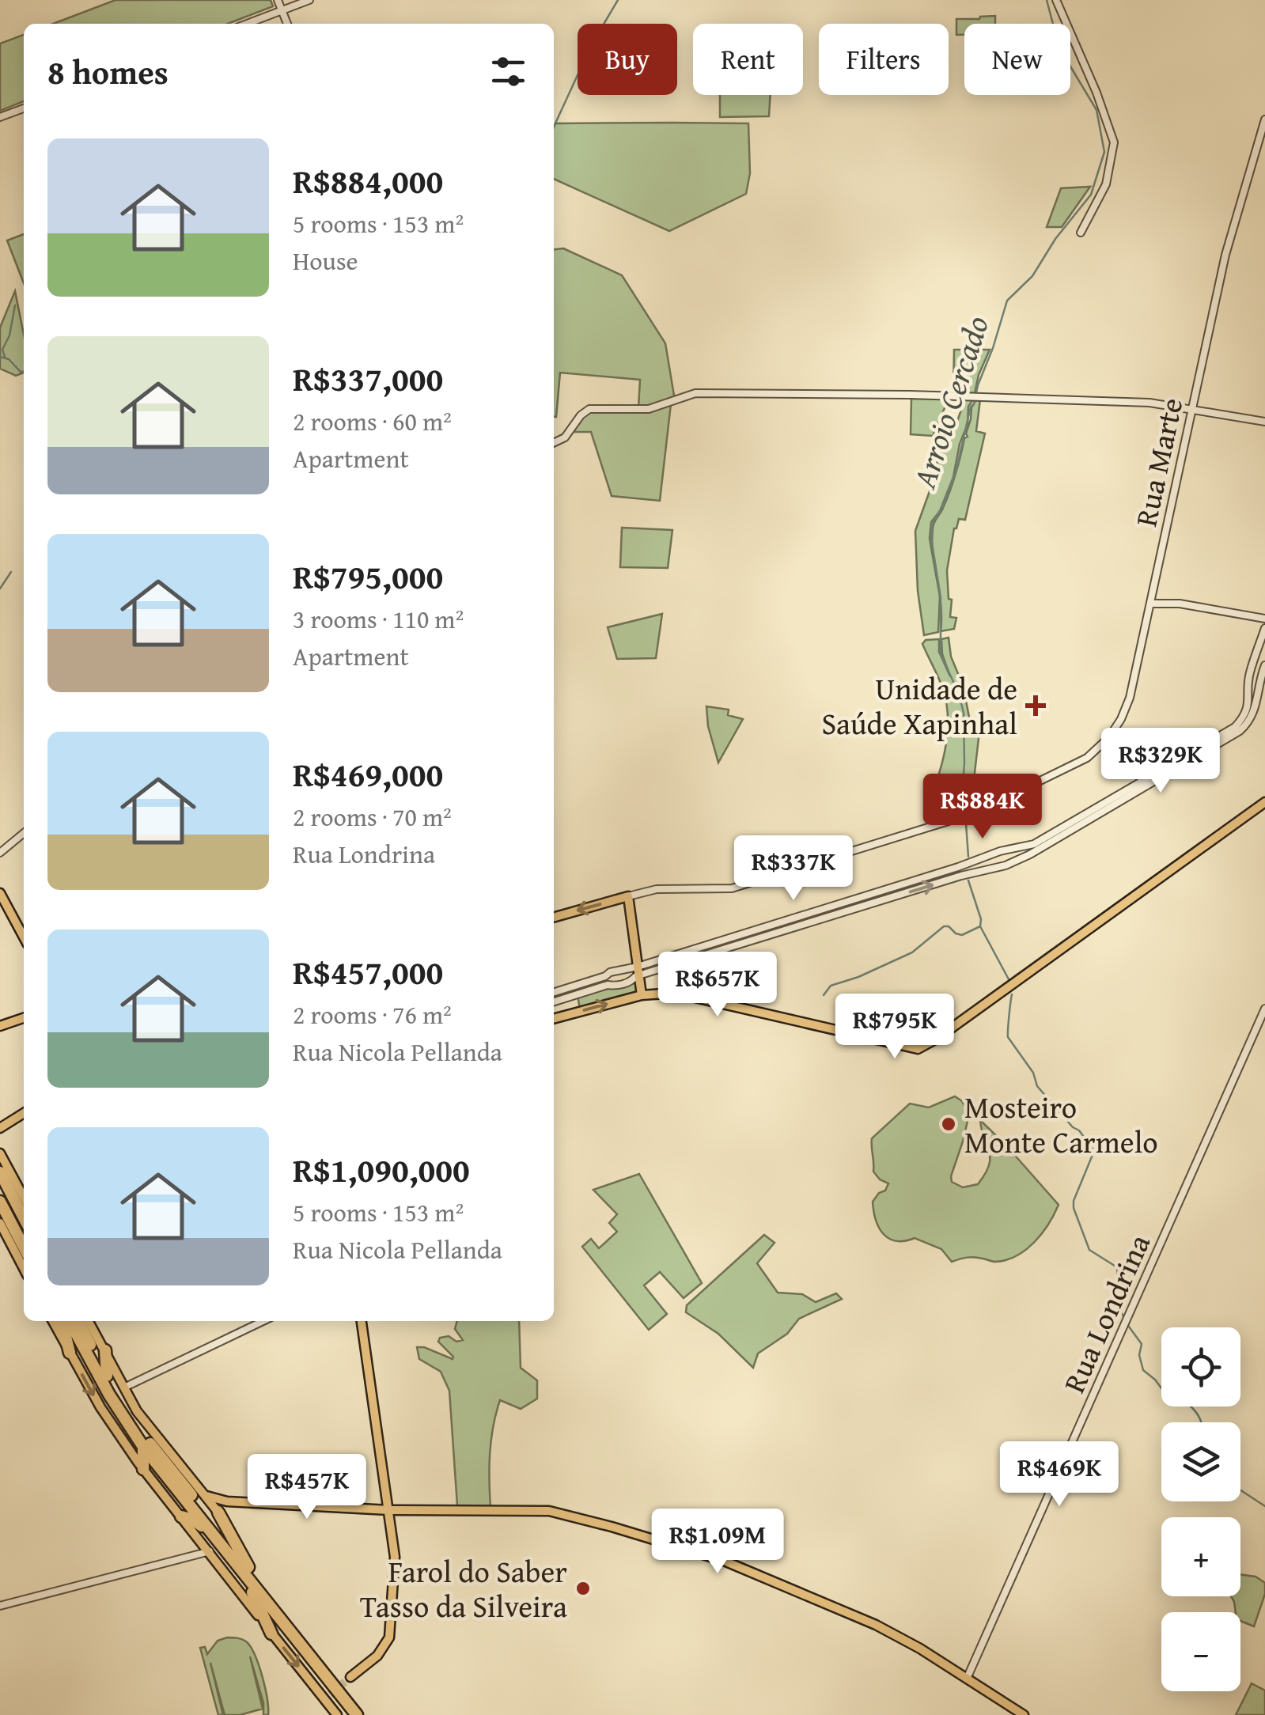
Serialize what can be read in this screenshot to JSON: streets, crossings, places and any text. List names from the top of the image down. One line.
{"streets":{"street":["Rua Marte","Rua Londrina"]},"water":["Arroio Cercado"],"places":{"health":["Unidade de Saúde Xapinhal"],"other":["Mosteiro Monte Carmelo","Farol do Saber Tasso da Silveira"]},"page":{"chip":["Buy","Rent","Filters","New"],"heading":"8 homes","list":[{"name":"R$884,000","note":"5 rooms · 153 m² · House"},{"name":"R$337,000","note":"2 rooms · 60 m² · Apartment"},{"name":"R$795,000","note":"3 rooms · 110 m² · Apartment"},{"name":"R$469,000","note":"2 rooms · 70 m² · Rua Londrina"},{"name":"R$457,000","note":"2 rooms · 76 m² · Rua Nicola Pellanda"},{"name":"R$1,090,000","note":"5 rooms · 153 m² · Rua Nicola Pellanda"}],"price":["R$329K","R$884K","R$337K","R$657K","R$795K","R$469K","R$457K","R$1.09M"],"map_buttons":["+","−"]}}
